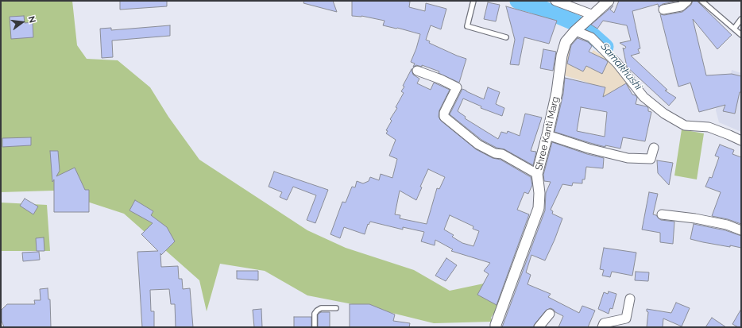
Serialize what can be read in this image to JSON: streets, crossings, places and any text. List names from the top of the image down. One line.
{"streets":{"street":["Shree Kanti Marg"]},"water":["Samakhushi"],"north":"right"}
